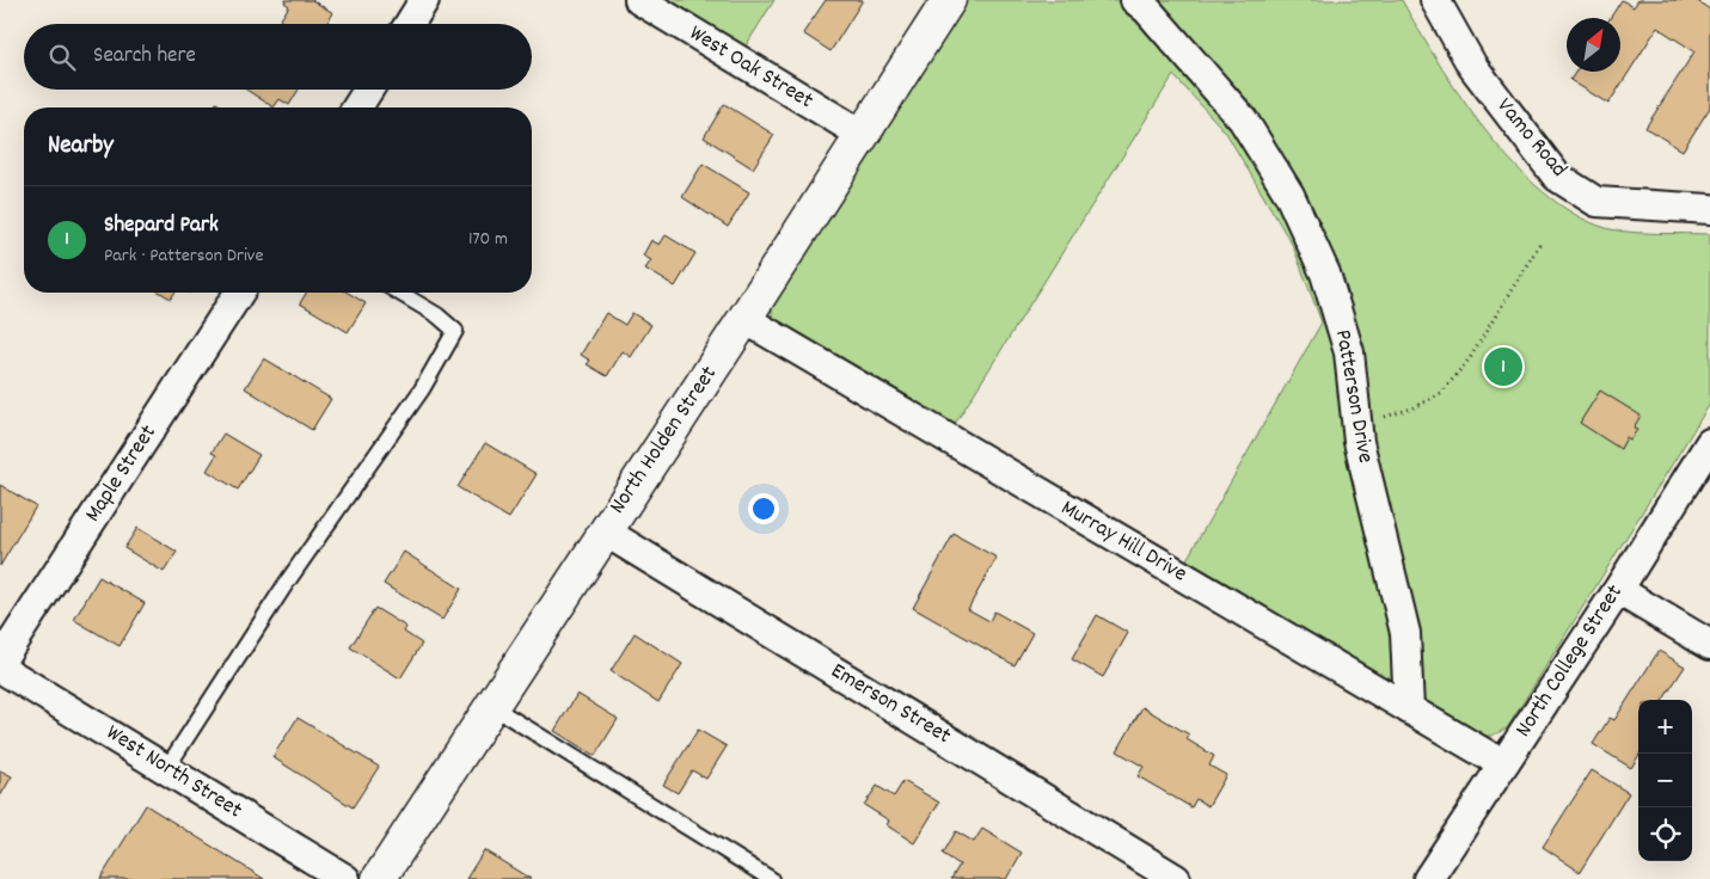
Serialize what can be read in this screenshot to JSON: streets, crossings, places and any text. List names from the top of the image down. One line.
{"streets":{"main road":["North Holden Street"],"street":["West Oak Street","Vamo Road","Patterson Drive","Maple Street","Murray Hill Drive","North College Street","Emerson Street","West North Street"]},"crossings":[["West Oak Street","North Holden Street"],["Patterson Drive","Murray Hill Drive"],["North Holden Street","Murray Hill Drive"],["North Holden Street","Emerson Street"],["Murray Hill Drive","North College Street"]],"north":"top right","page":{"search":"Search here","heading":"Nearby","list":[{"mark":"1","name":"Shepard Park","note":"Park · Patterson Drive","value":"170 m"}],"pins":"1","map_buttons":["+","−"]}}
